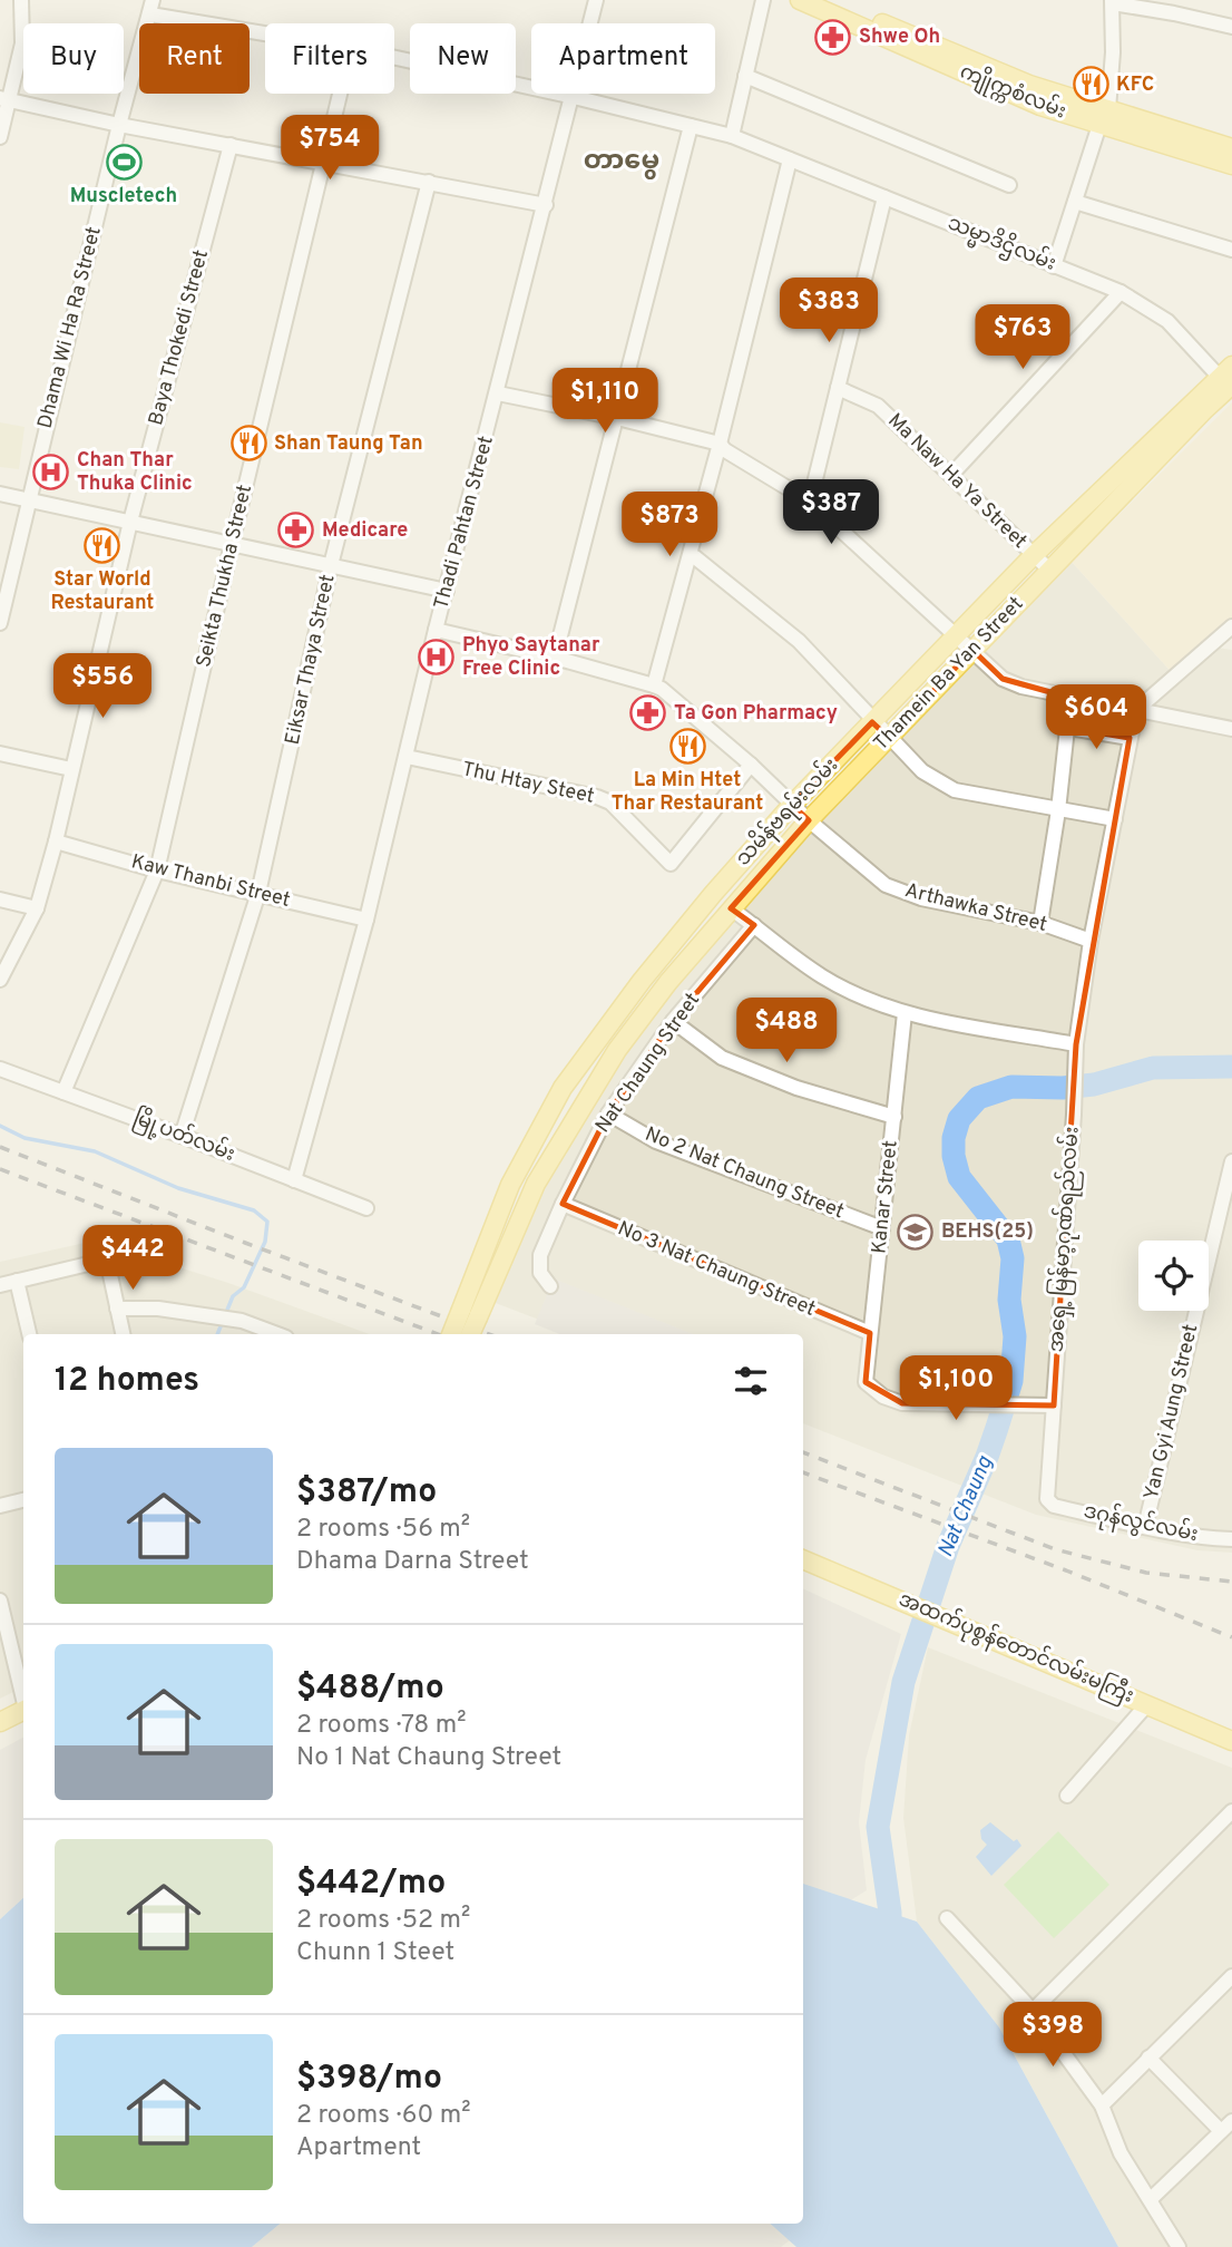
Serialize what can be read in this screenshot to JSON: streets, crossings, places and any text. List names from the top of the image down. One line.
{"streets":{"main road":["ကျိုက္ကစံလမ်း","Thamein Ba Yan Street","သမိန်ဗရမ်းလမ်း","အထက်ပုစွန်တောင်လမ်းမကြီး"],"street":["သမ္မာဒိဌိလမ်း","Dhama Wi Ha Ra Street","Baya Thokedi Street","Ma Naw Ha Ya Street","Thadi Pahtan Street","Seikta Thukha Street","Eiksar Thaya Street","Thu Htay Steet","Kaw Thanbi Street","Arthawka Street","Nat Chaung Street","မြို့ပတ်လမ်း","No 2 Nat Chaung Street","Kanar Street","အရှေ့ မြန်မာ့ဂုဏ်ရည်လမ်း","No 3 Nat Chaung Street","Yan Gyi Aung Street","ဒဂုန်လွင်လမ်း"]},"crossings":[["သမ္မာဒိဌိလမ်း","Dhama Wi Ha Ra Street"],["သမ္မာဒိဌိလမ်း","Thadi Pahtan Street"],["သမ္မာဒိဌိလမ်း","Thamein Ba Yan Street"],["သမ္မာဒိဌိလမ်း","သမိန်ဗရမ်းလမ်း"],["Baya Thokedi Street","Kaw Thanbi Street"],["Ma Naw Ha Ya Street","Thamein Ba Yan Street"],["Ma Naw Ha Ya Street","သမိန်ဗရမ်းလမ်း"],["Thadi Pahtan Street","Thu Htay Steet"],["Thadi Pahtan Street","Kaw Thanbi Street"],["Thadi Pahtan Street","မြို့ပတ်လမ်း"],["Seikta Thukha Street","Kaw Thanbi Street"],["Seikta Thukha Street","မြို့ပတ်လမ်း"],["Eiksar Thaya Street","Kaw Thanbi Street"],["Eiksar Thaya Street","မြို့ပတ်လမ်း"],["Thamein Ba Yan Street","သမိန်ဗရမ်းလမ်း"],["Thamein Ba Yan Street","Arthawka Street"],["Thu Htay Steet","Arthawka Street"],["သမိန်ဗရမ်းလမ်း","Arthawka Street"],["Arthawka Street","အရှေ့ မြန်မာ့ဂုဏ်ရည်လမ်း"],["Nat Chaung Street","No 2 Nat Chaung Street"],["Nat Chaung Street","No 3 Nat Chaung Street"],["No 2 Nat Chaung Street","Kanar Street"],["Kanar Street","အရှေ့ မြန်မာ့ဂုဏ်ရည်လမ်း"],["Kanar Street","No 3 Nat Chaung Street"],["အရှေ့ မြန်မာ့ဂုဏ်ရည်လမ်း","ဒဂုန်လွင်လမ်း"],["Yan Gyi Aung Street","ဒဂုန်လွင်လမ်း"]],"districts":["တာမွေ"],"water":["Nat Chaung"],"places":{"pharmacy":["Shwe Oh","Medicare","Ta Gon Pharmacy"],"restaurant":["KFC","Shan Taung Tan","Star World Restaurant","La Min Htet Thar Restaurant"],"sports":["Muscletech"],"hospital":["Chan Thar Thuka Clinic","Phyo Saytanar Free Clinic"],"school or university":["BEHS(25)"]},"page":{"chip":["Buy","Rent","Filters","New","Apartment"],"price":["$754","$383","$763","$1,110","$387","$873","$556","$604","$488","$442","$1,100","$398"],"heading":"12 homes","list":[{"name":"$387/mo","note":"2 rooms · 56 m² · Dhama Darna Street"},{"name":"$488/mo","note":"2 rooms · 78 m² · No 1 Nat Chaung Street"},{"name":"$442/mo","note":"2 rooms · 52 m² · Chunn 1 Steet"},{"name":"$398/mo","note":"2 rooms · 60 m² · Apartment"}]}}
